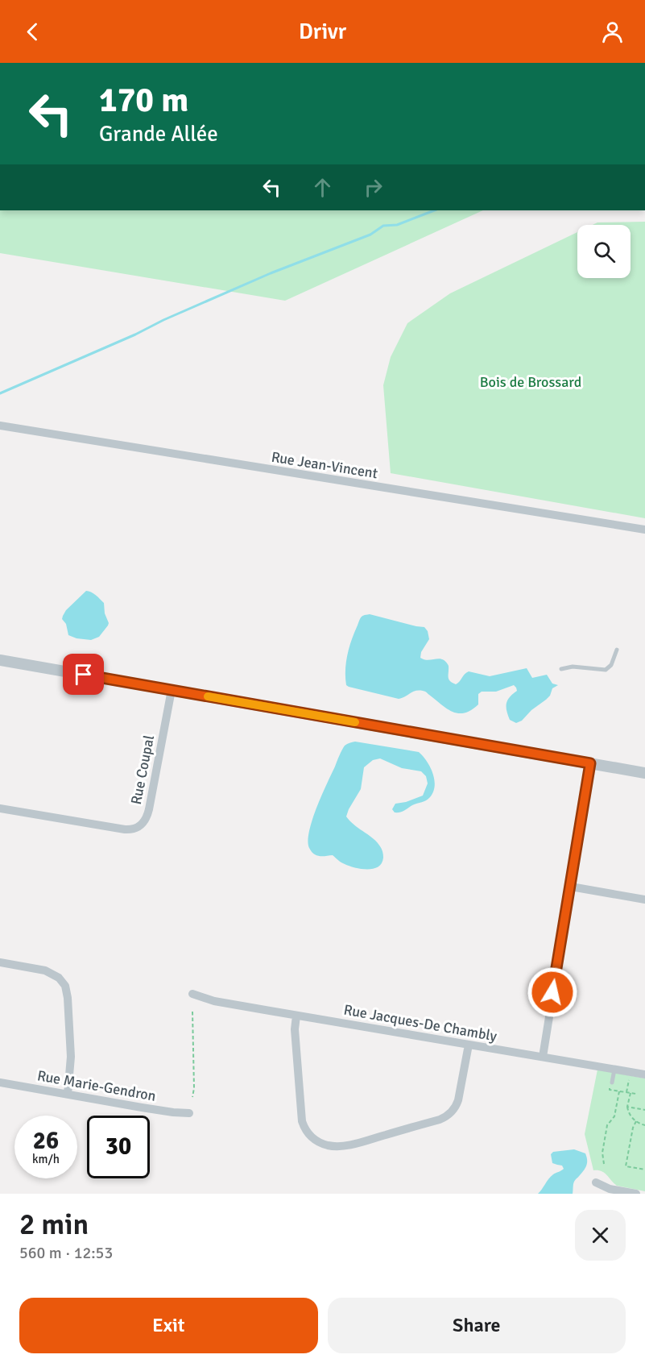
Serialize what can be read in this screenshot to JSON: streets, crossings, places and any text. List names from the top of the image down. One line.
{"streets":{"street":["Rue Jean-Vincent","Rue Coupal","Rue Jacques-De Chambly","Rue Marie-Gendron"]},"parks":["Bois de Brossard"],"page":{"header":"Drivr","turn":["170 m","Grande Allée"],"speed":"26 km/h","limit":"30","heading":["2 min","560 m · 12:53"],"buttons":["Exit","Share"]}}
